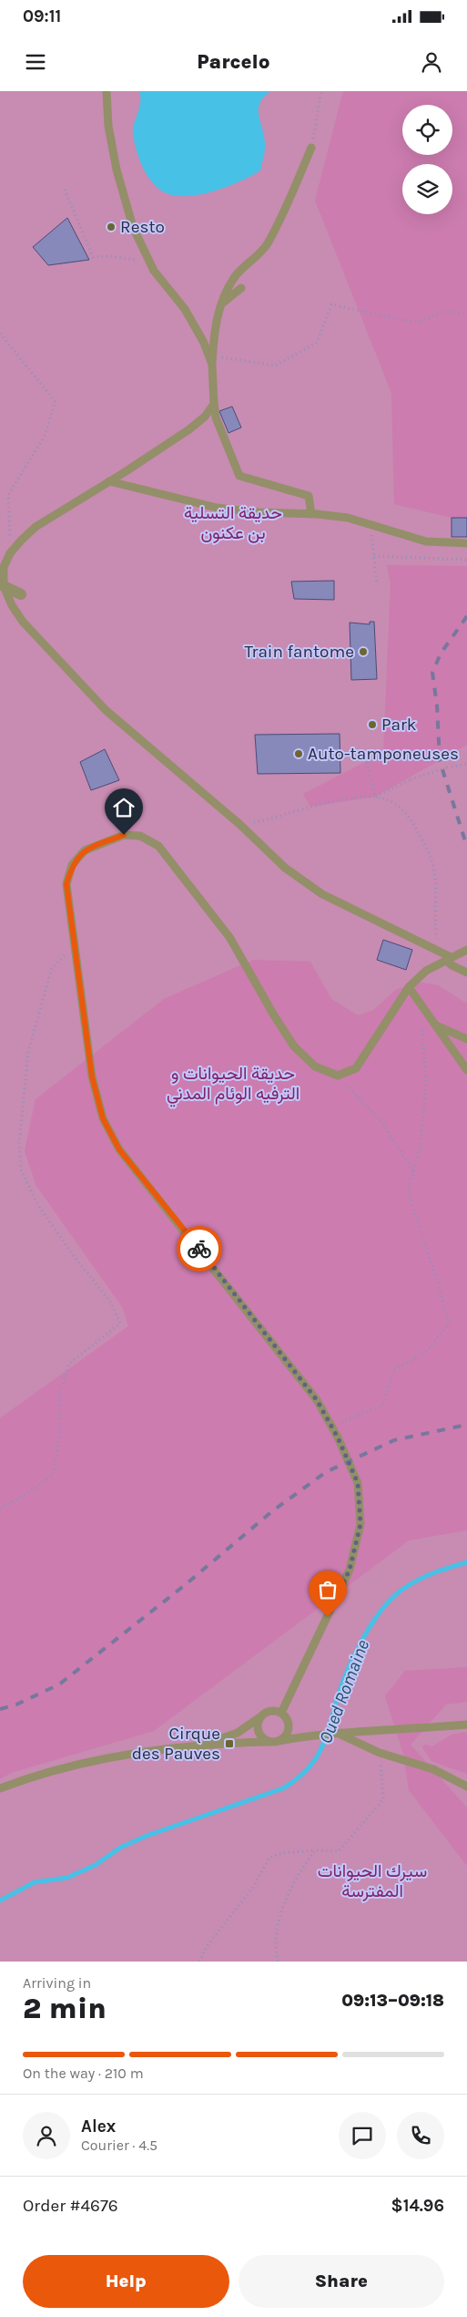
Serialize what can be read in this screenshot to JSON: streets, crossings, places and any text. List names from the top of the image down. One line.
{"water":["Oued Romaine"],"parks":["حديقة التسلية بن عكنون","حديقة الحيوانات و الترفيه الوئام المدني","سيرك الحيوانات المفترسة"],"places":{"other":["Resto","Train fantome","Park","Auto-tamponeuses"],"transit":["Cirque des Pauves"]},"page":{"status":"09:11","header":"Parcelo","heading":["2 min","Arriving in","09:13–09:18"],"panel":["Alex","Courier · 4.5","Order #4676","$14.96"],"bar":"On the way · 210 m","buttons":["Help","Share"]}}
